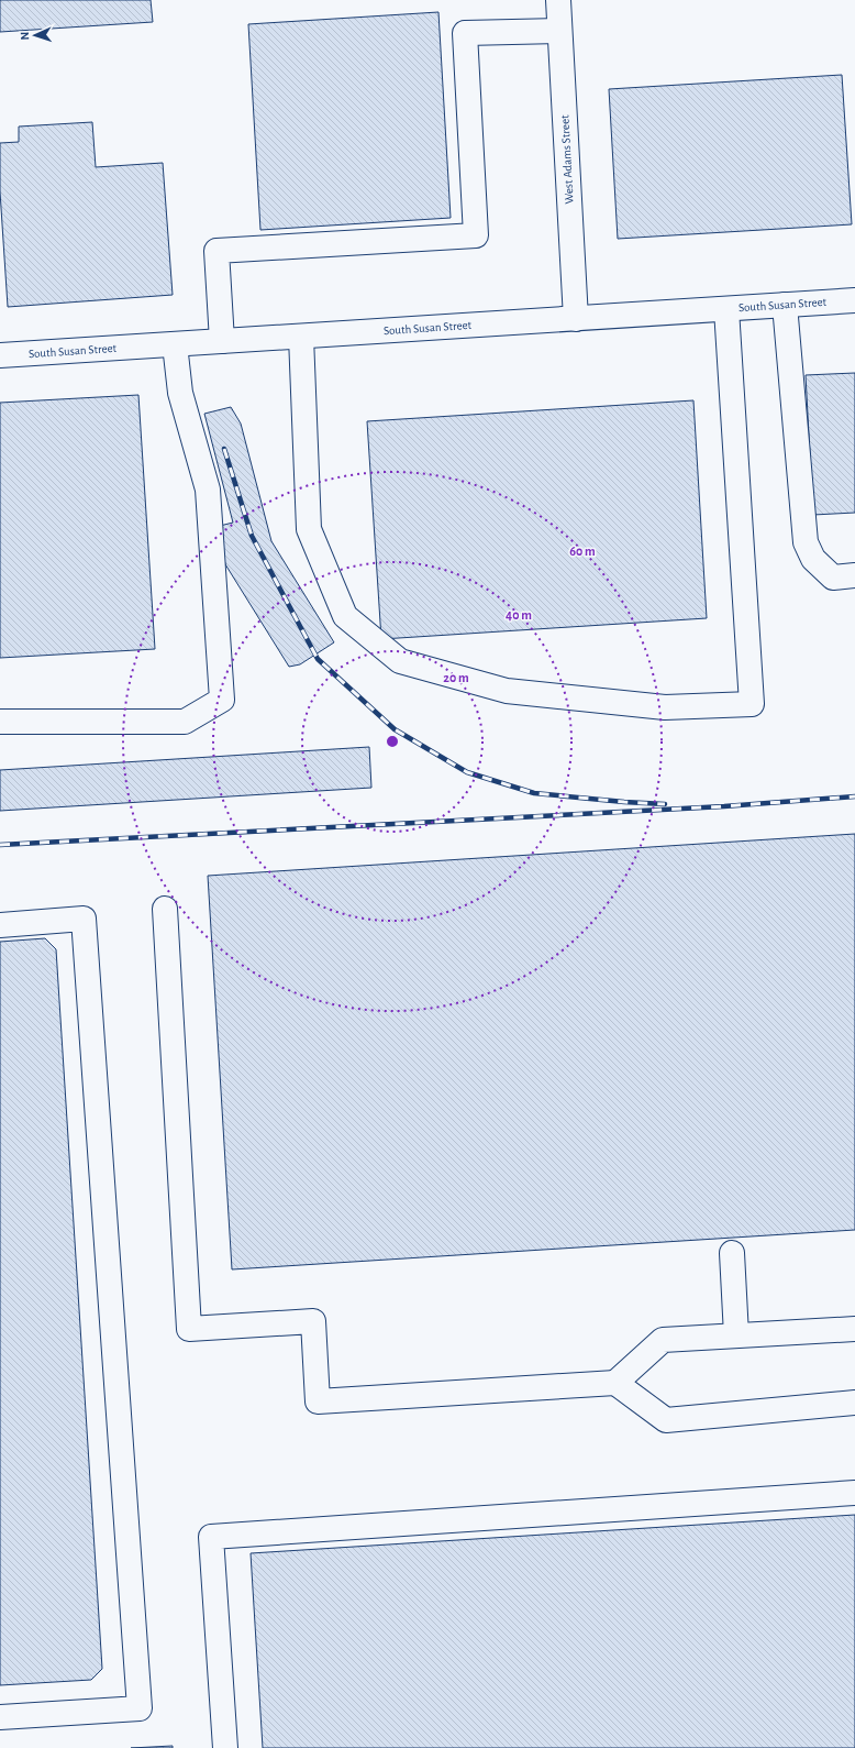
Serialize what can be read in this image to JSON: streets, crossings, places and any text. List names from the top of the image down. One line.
{"streets":{"street":["West Adams Street","South Susan Street"]},"crossings":[["West Adams Street","South Susan Street"]],"north":"left","rings":["60 m","40 m","20 m"]}
